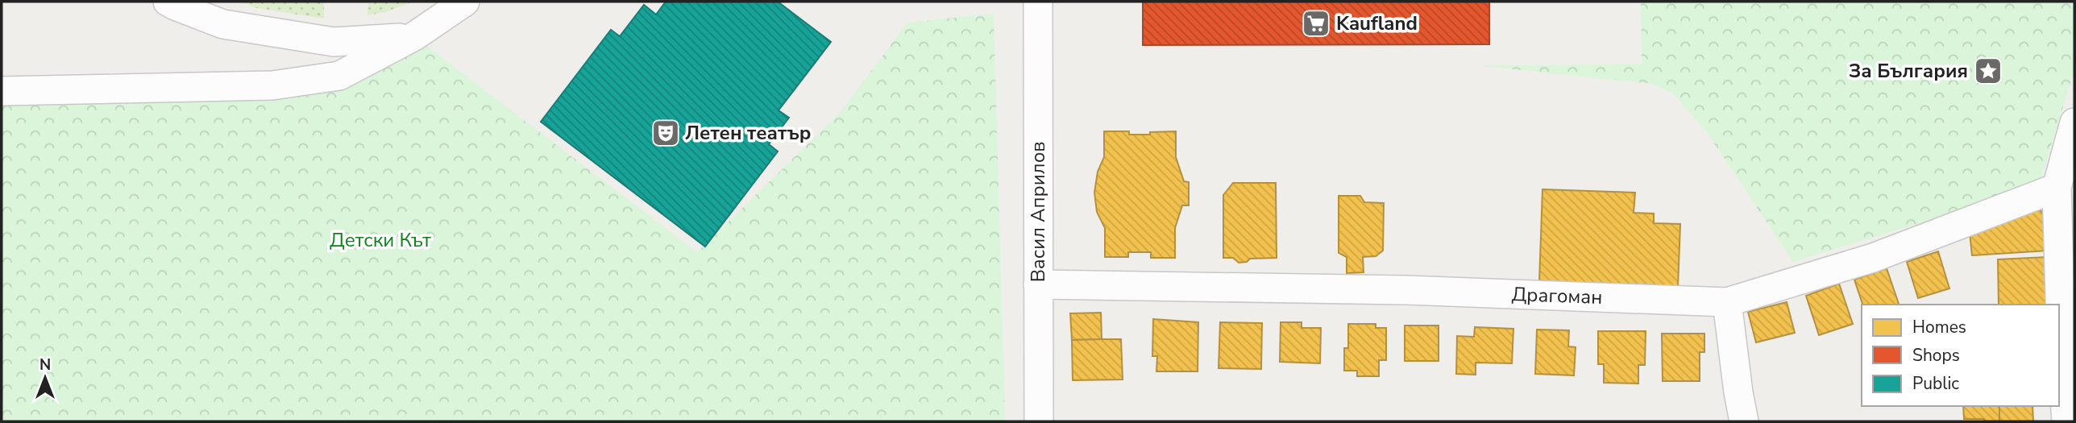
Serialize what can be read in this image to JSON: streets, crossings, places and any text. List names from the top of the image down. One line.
{"streets":{"street":["Васил Априлов","Драгоман"]},"crossings":[["Васил Априлов","Драгоман"]],"parks":["Детски Кът"],"places":{"supermarket":["Kaufland"],"place":["За България"],"theatre":["Летен театър"]},"legend":["Homes","Shops","Public"],"north":"top"}
